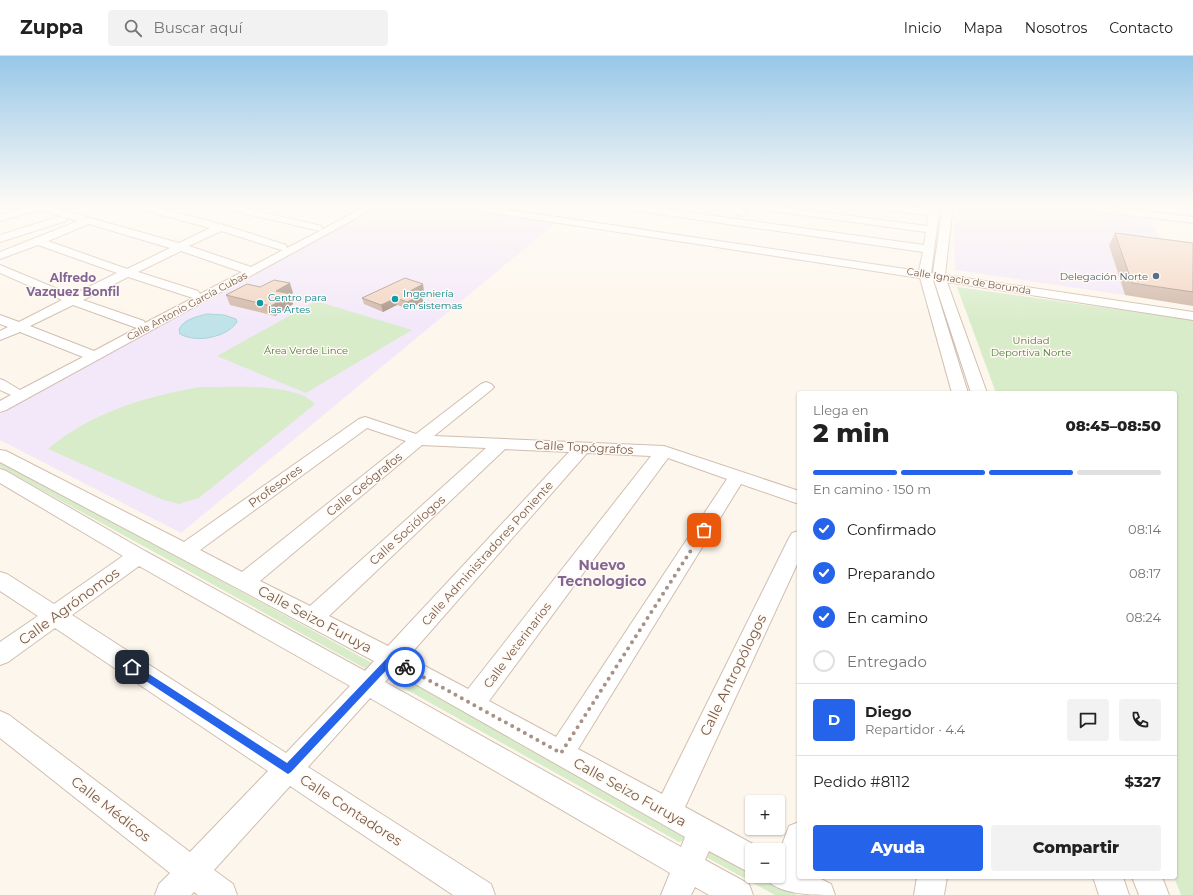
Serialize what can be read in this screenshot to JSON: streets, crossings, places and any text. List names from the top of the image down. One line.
{"streets":{"street":["Calle Ignacio de Borunda","Calle Antonio García Cubas","Calle Topógrafos","Calle Geógrafos","Profesores","Calle Sociólogos","Calle Administradores Poniente","Calle Agrónomos","Calle Seizo Furuya","Calle Veterinarios","Calle Antropólogos","Calle Médicos","Calle Contadores"]},"crossings":[["Calle Topógrafos","Calle Geógrafos"],["Calle Topógrafos","Profesores"],["Calle Topógrafos","Calle Sociólogos"],["Calle Topógrafos","Calle Administradores Poniente"],["Calle Topógrafos","Calle Veterinarios"],["Calle Geógrafos","Calle Seizo Furuya"],["Profesores","Calle Seizo Furuya"],["Calle Sociólogos","Calle Seizo Furuya"],["Calle Administradores Poniente","Calle Seizo Furuya"],["Calle Administradores Poniente","Calle Médicos"],["Calle Administradores Poniente","Calle Contadores"],["Calle Agrónomos","Calle Contadores"],["Calle Seizo Furuya","Calle Veterinarios"],["Calle Seizo Furuya","Calle Antropólogos"]],"districts":["Alfredo Vazquez Bonfil","Nuevo Tecnologico"],"parks":["Unidad Deportiva Norte","Área Verde Lince"],"places":["Delegación Norte","Ingeniería en sistemas","Centro para las Artes"],"page":{"header":"Zuppa","search":"Buscar aquí","nav":["Inicio","Mapa","Nosotros","Contacto"],"heading":["2 min","Llega en","08:45–08:50"],"panel":["Diego","Repartidor · 4.4","Pedido #8112","$327"],"bar":"En camino · 150 m","list":[["Confirmado","08:14"],["Preparando","08:17"],["En camino","08:24"],"Entregado"],"round":"D","map_buttons":["+","−"],"buttons":["Ayuda","Compartir"]}}
